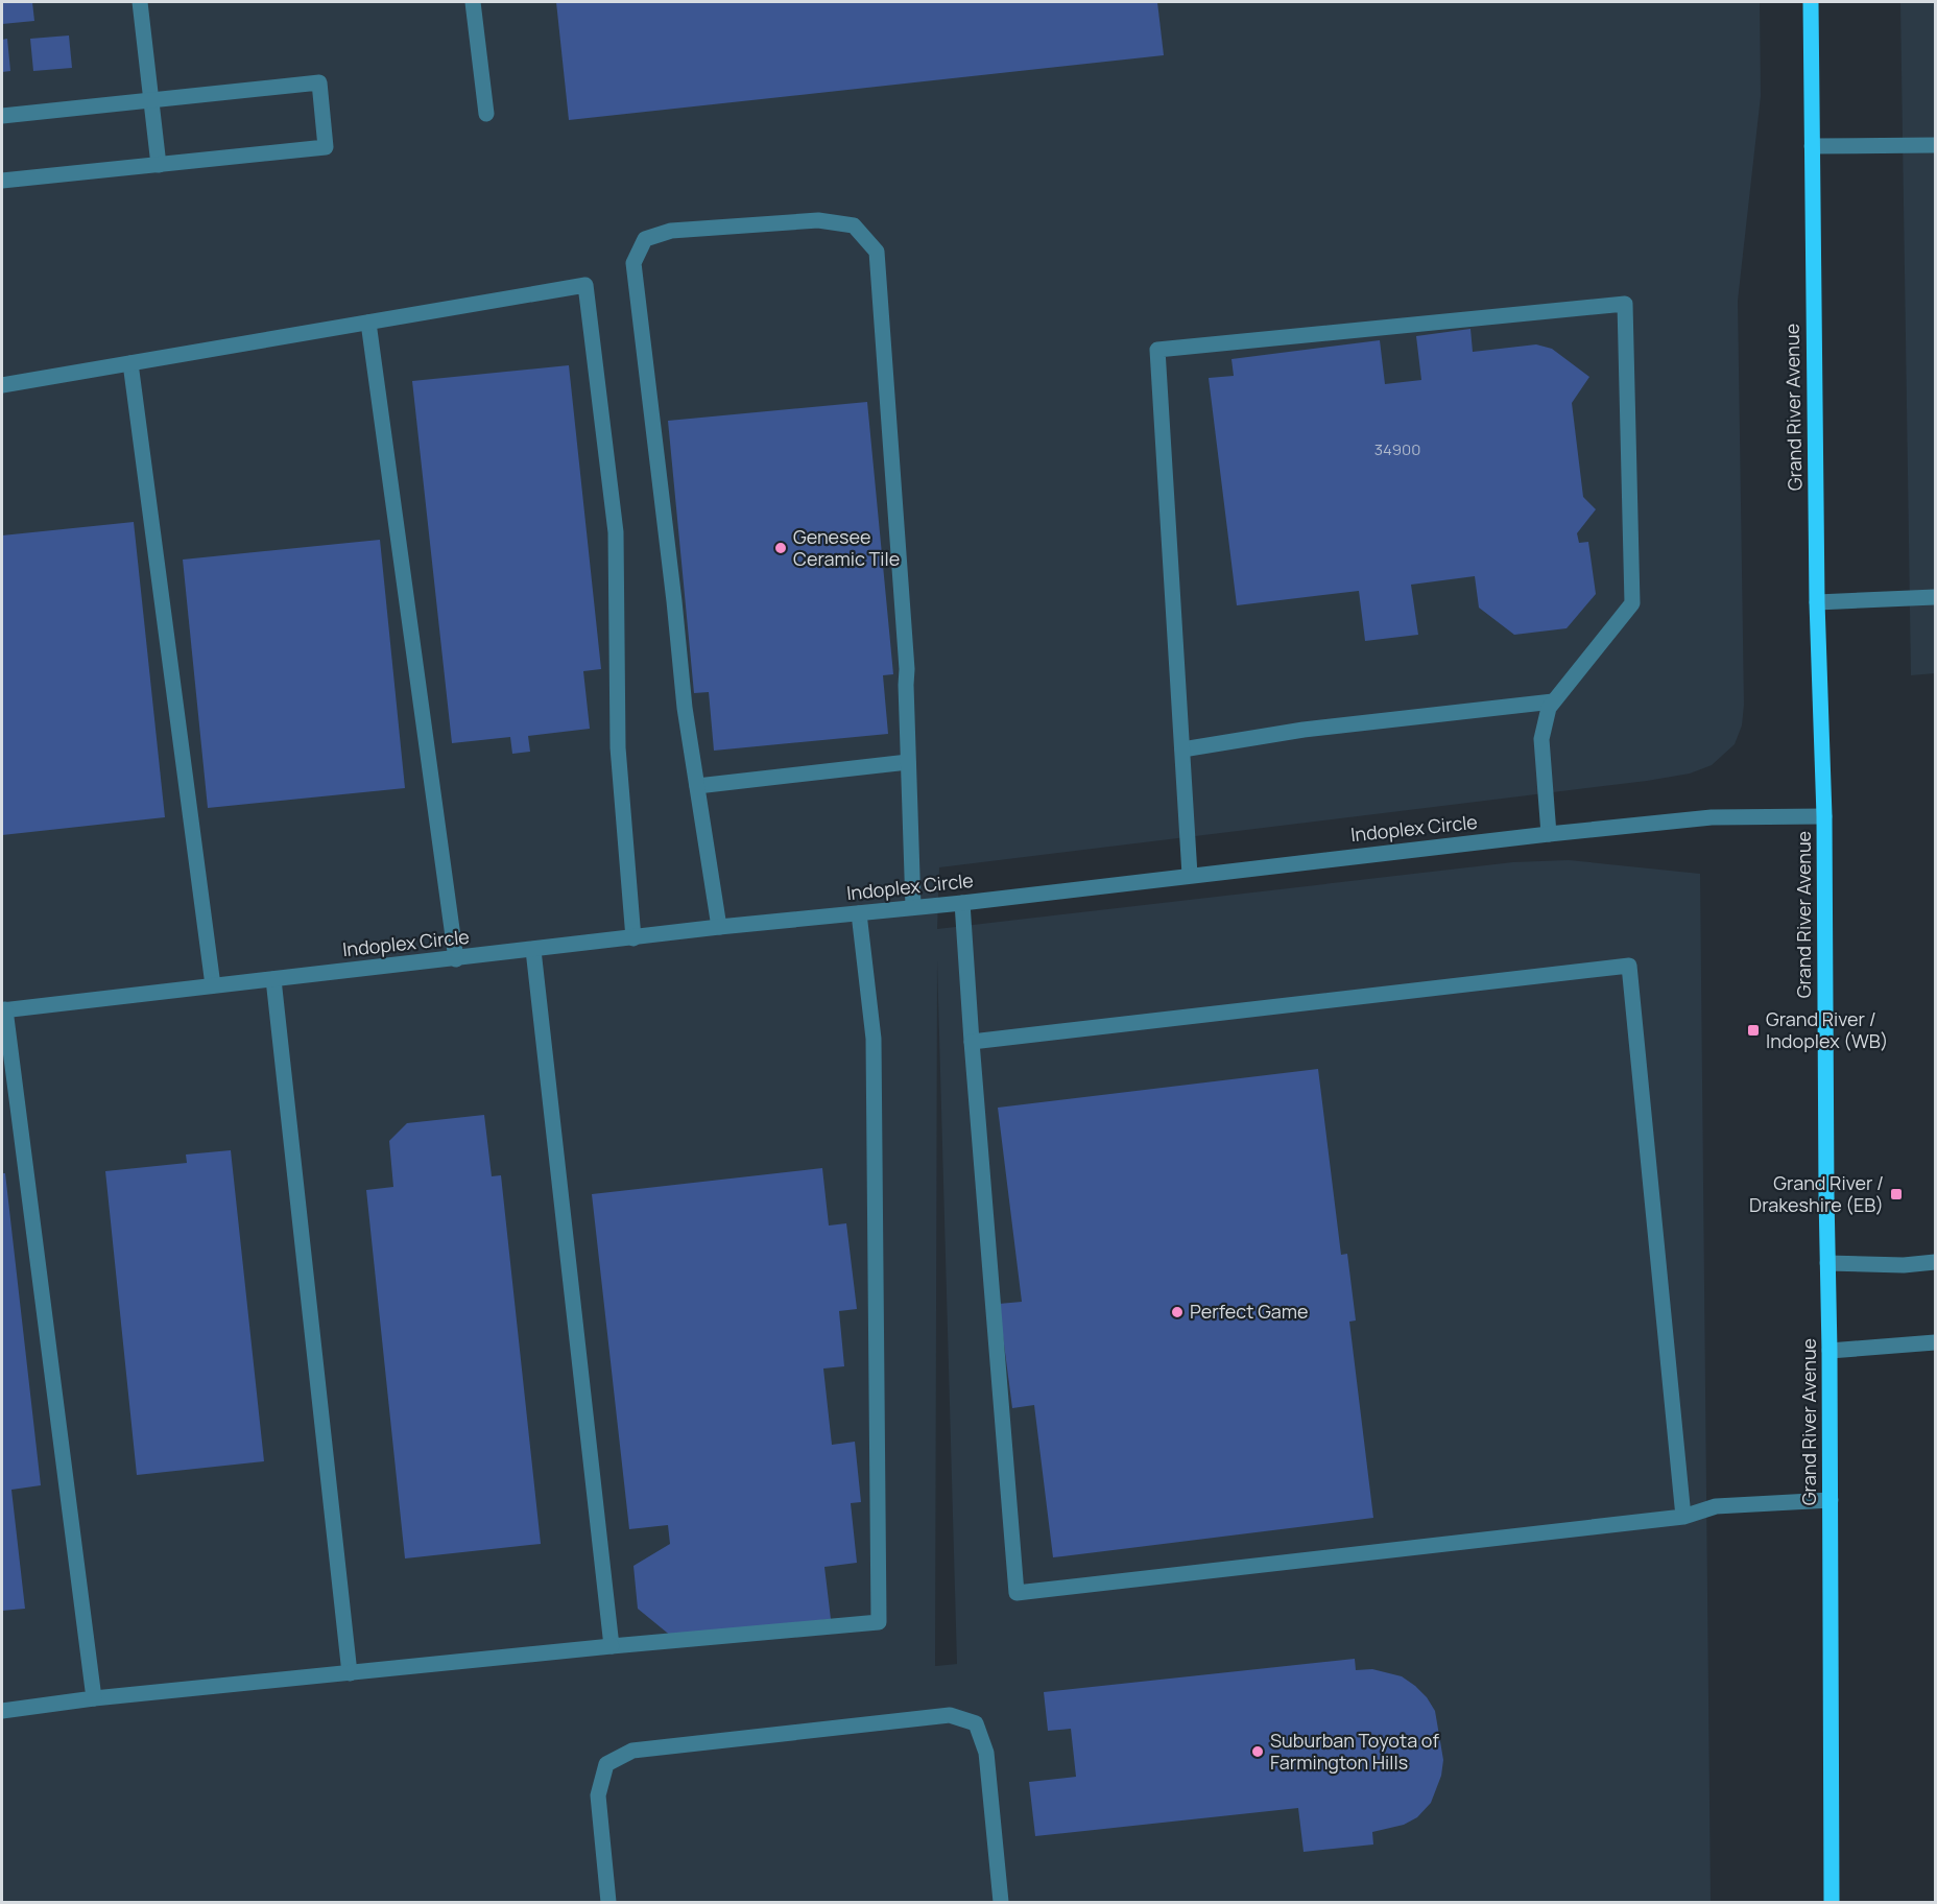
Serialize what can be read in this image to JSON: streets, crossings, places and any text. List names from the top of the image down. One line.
{"streets":{"main road":["Grand River Avenue"],"street":["Indoplex Circle"]},"crossings":[["Grand River Avenue","Indoplex Circle"]],"places":{"other":["Genesee Ceramic Tile","Perfect Game","Suburban Toyota of Farmington Hills"],"transit":["Grand River / Indoplex (WB)","Grand River / Drakeshire (EB)"]},"house_numbers":["34900"]}
